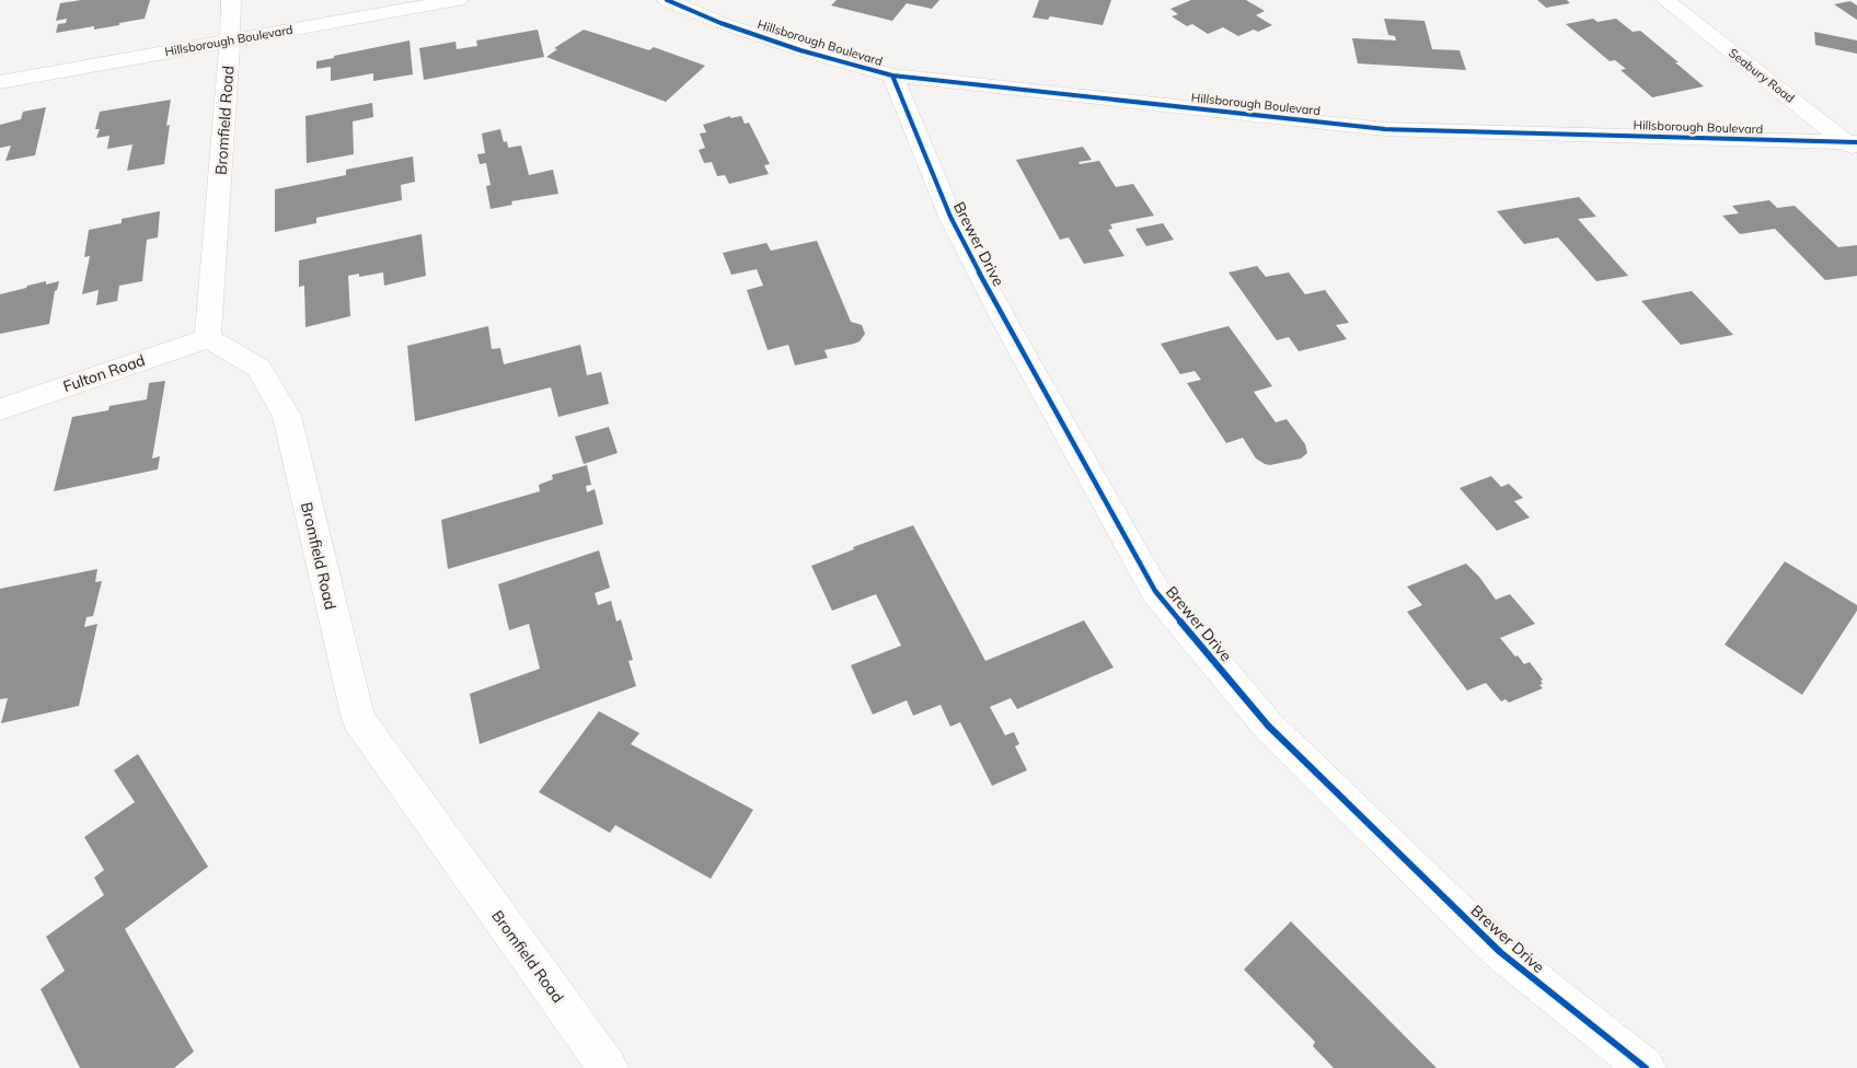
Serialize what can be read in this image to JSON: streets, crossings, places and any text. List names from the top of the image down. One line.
{"streets":{"street":["Hillsborough Boulevard","Seabury Road","Bromfield Road","Brewer Drive","Fulton Road"]},"crossings":[["Hillsborough Boulevard","Seabury Road"],["Hillsborough Boulevard","Bromfield Road"],["Hillsborough Boulevard","Brewer Drive"],["Bromfield Road","Fulton Road"]]}
